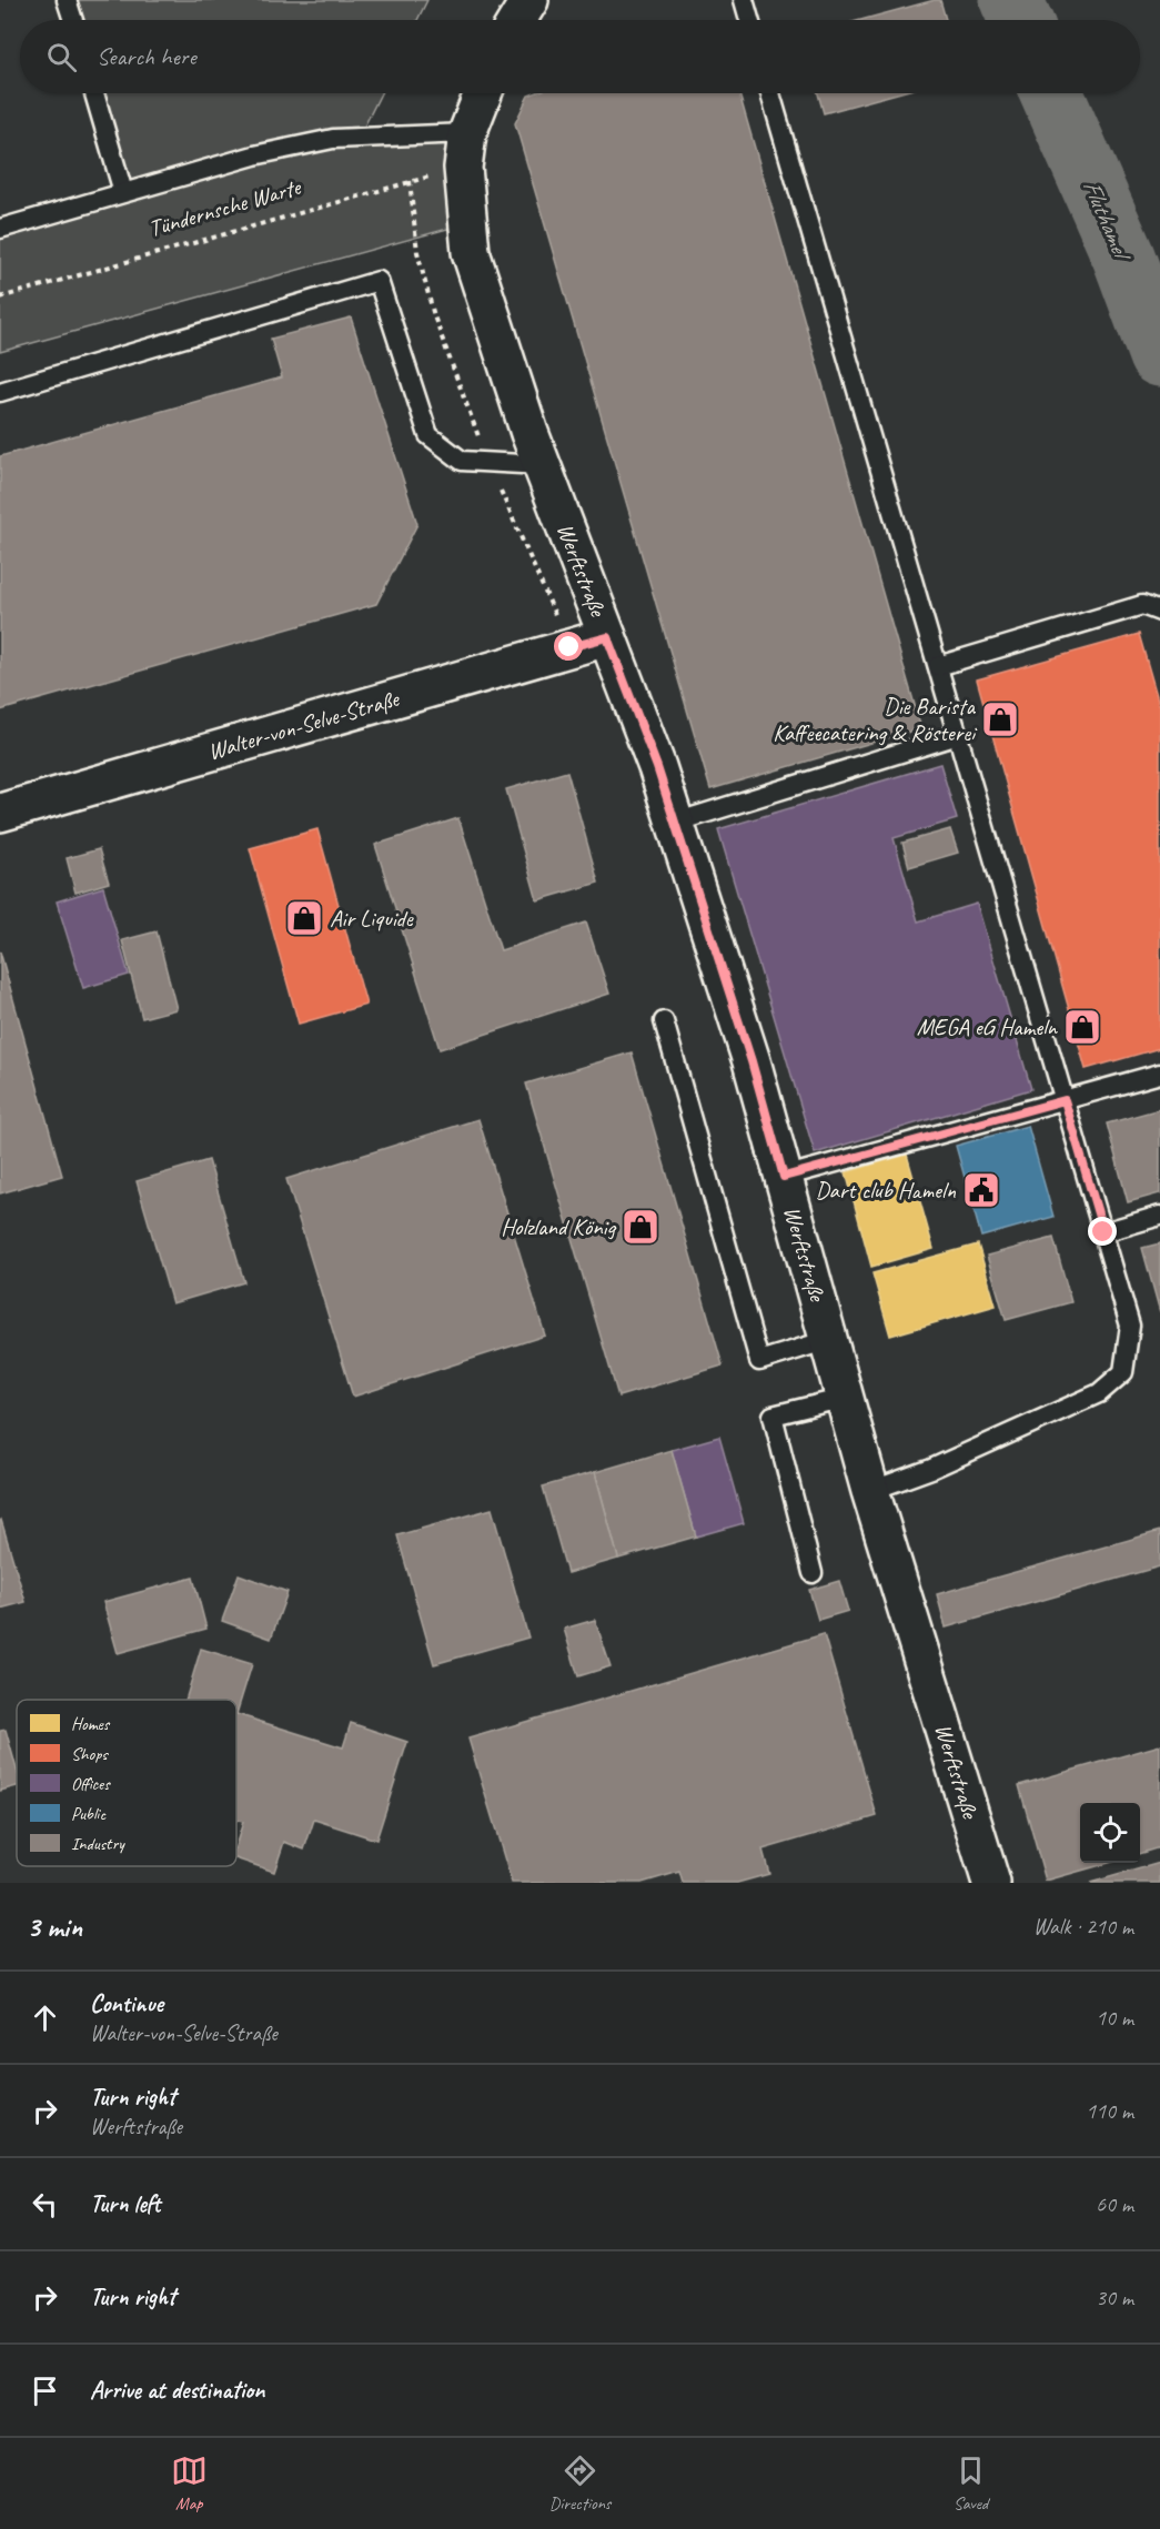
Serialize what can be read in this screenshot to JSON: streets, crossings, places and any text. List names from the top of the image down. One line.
{"streets":{"street":["Werftstraße","Walter-von-Selve-Straße"],"lane":["Tündernsche Warte"]},"crossings":[["Tündernsche Warte","Werftstraße"],["Werftstraße","Walter-von-Selve-Straße"]],"water":["Fluthamel"],"places":{"shop":["Die Barista Kaffeecatering & Rösterei","Air Liquide","MEGA eG Hameln","Holzland König"],"public building":["Dart club Hameln"]},"legend":["Homes","Shops","Offices","Public","Industry"],"page":{"search":"Search here","heading":["3 min","Walk · 210 m"],"list":[["Continue","Walter-von-Selve-Straße","10 m"],["Turn right","Werftstraße","110 m"],["Turn left","60 m"],["Turn right","30 m"],"Arrive at destination"],"nav":["Map","Directions","Saved"]}}
